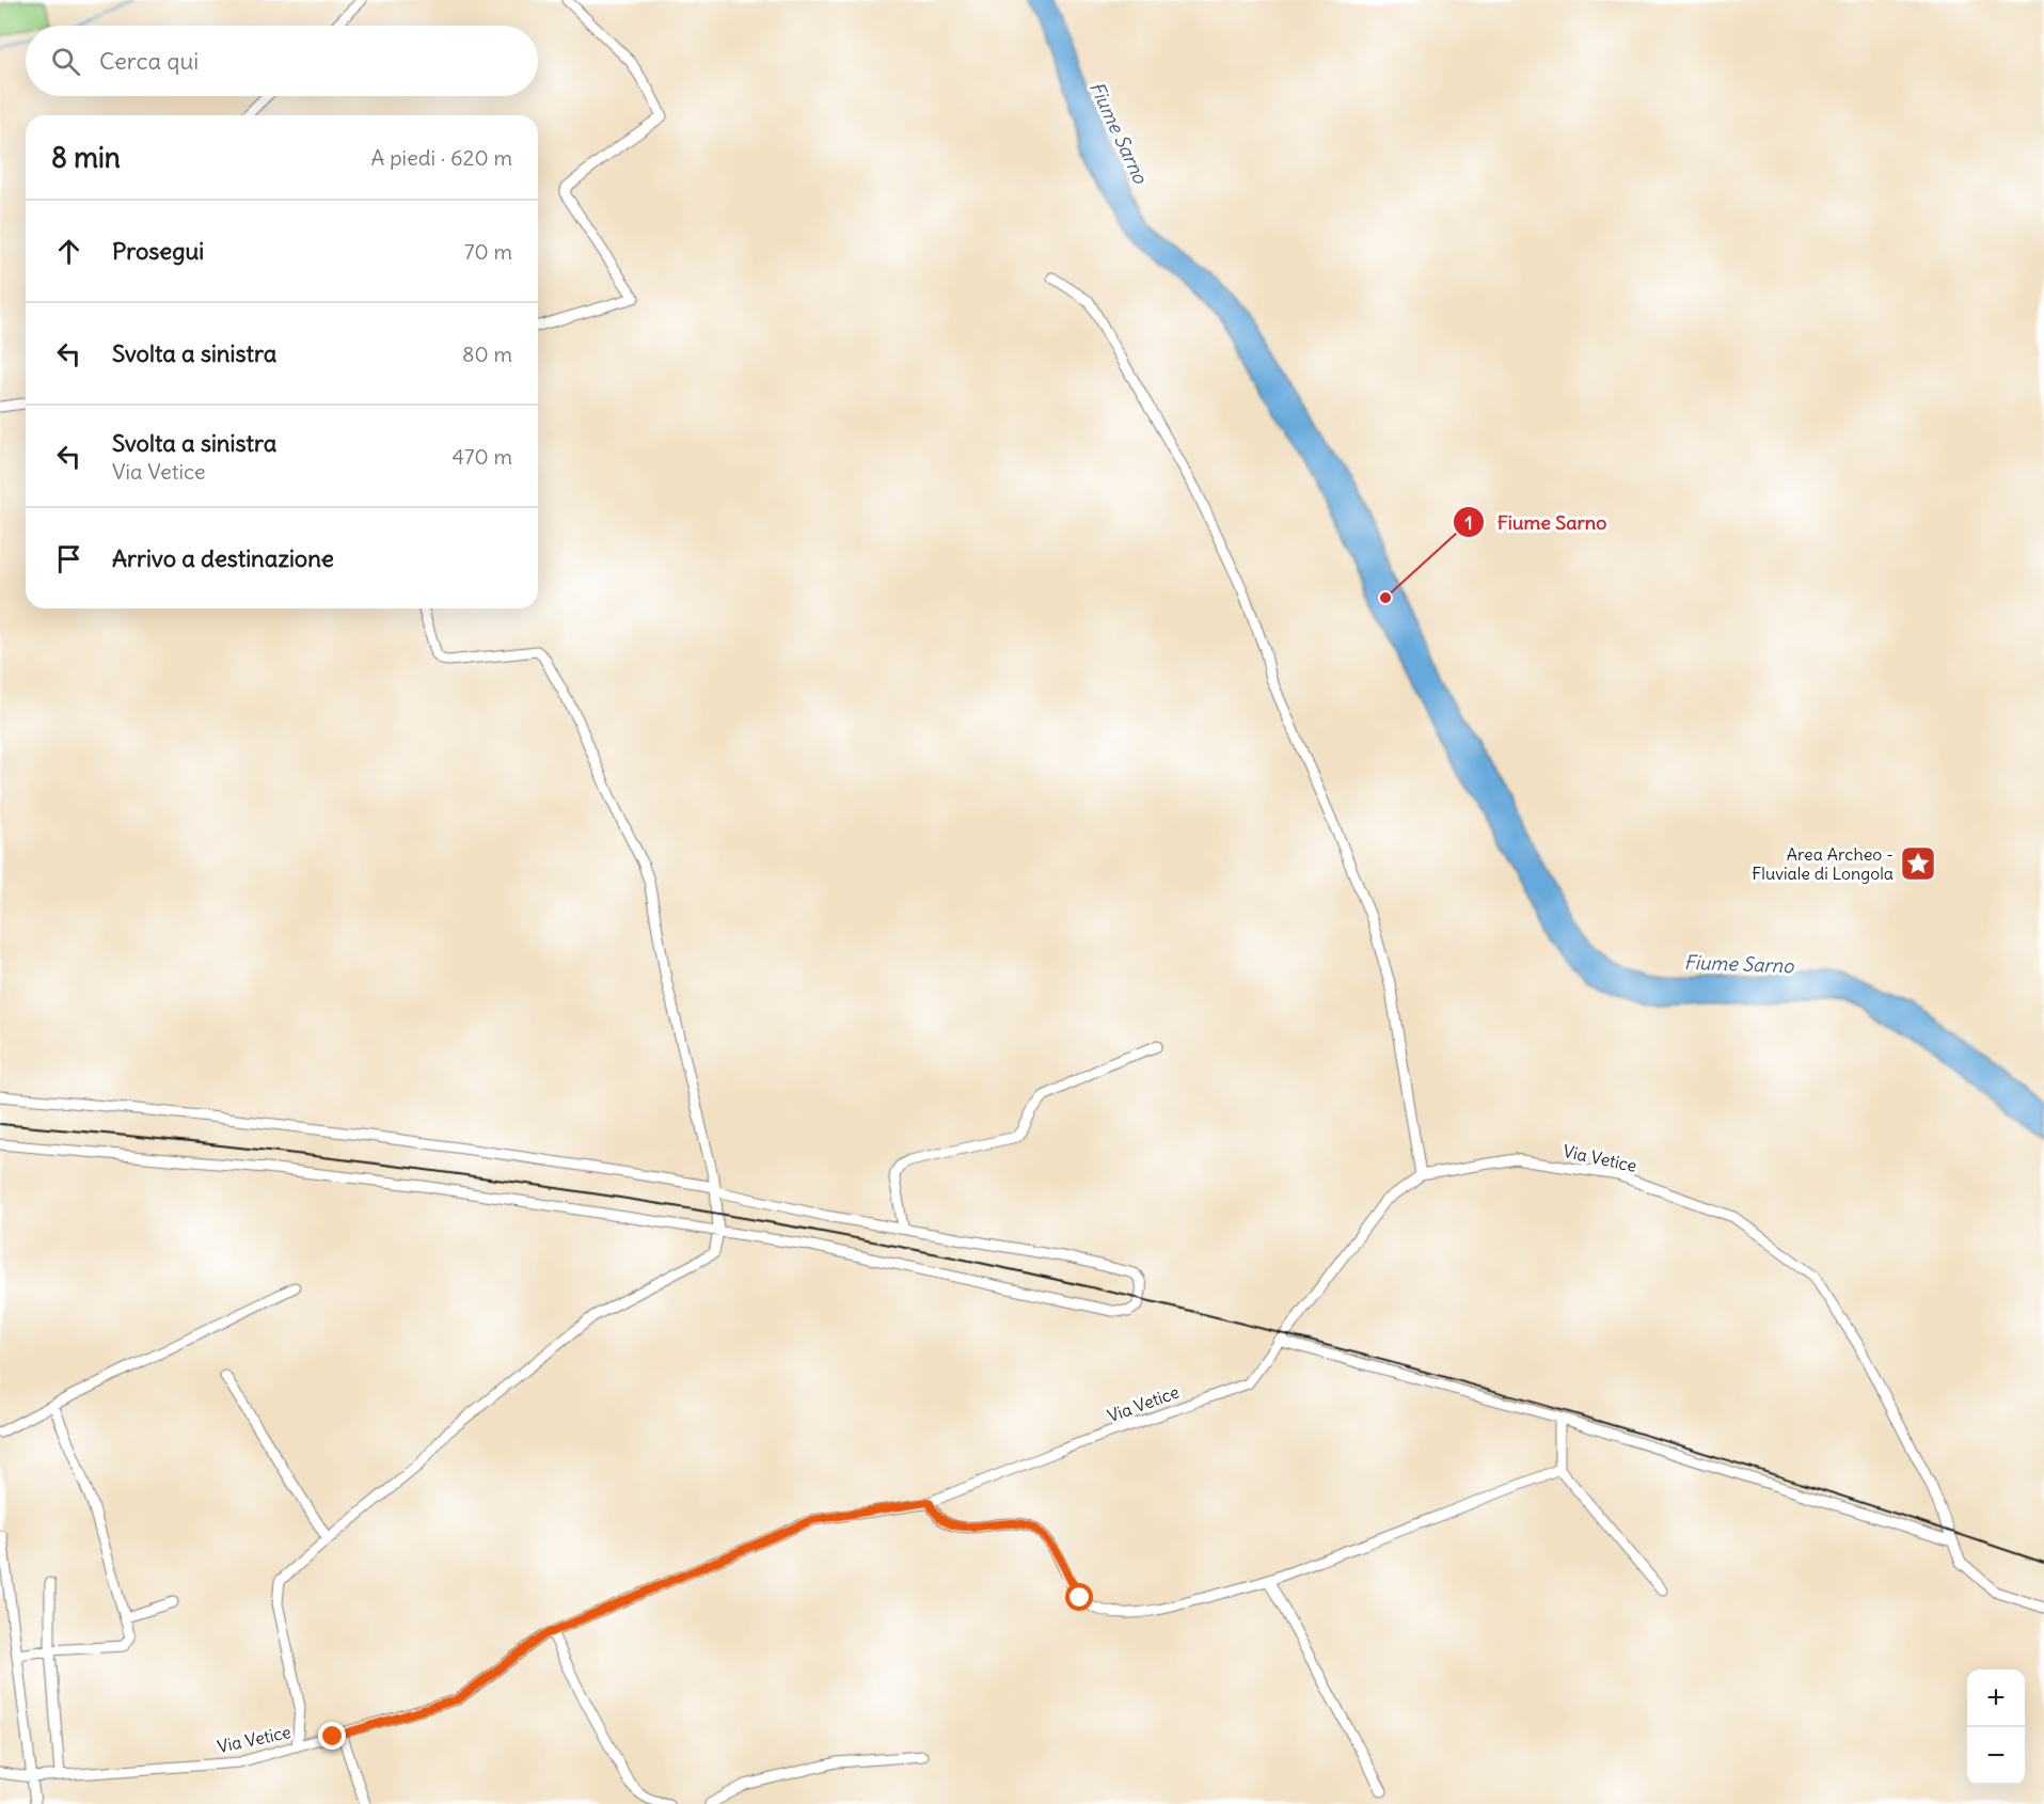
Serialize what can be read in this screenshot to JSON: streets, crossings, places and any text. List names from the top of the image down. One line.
{"streets":{"street":["Via Vetice"]},"water":["Fiume Sarno"],"places":{"other":["Fiume Sarno"],"place":["Area Archeo - Fluviale di Longola"]},"page":{"search":"Cerca qui","heading":["8 min","A piedi · 620 m"],"list":[["Prosegui","70 m"],["Svolta a sinistra","80 m"],["Svolta a sinistra","Via Vetice","470 m"],"Arrivo a destinazione"],"map_buttons":["+","−"]}}
